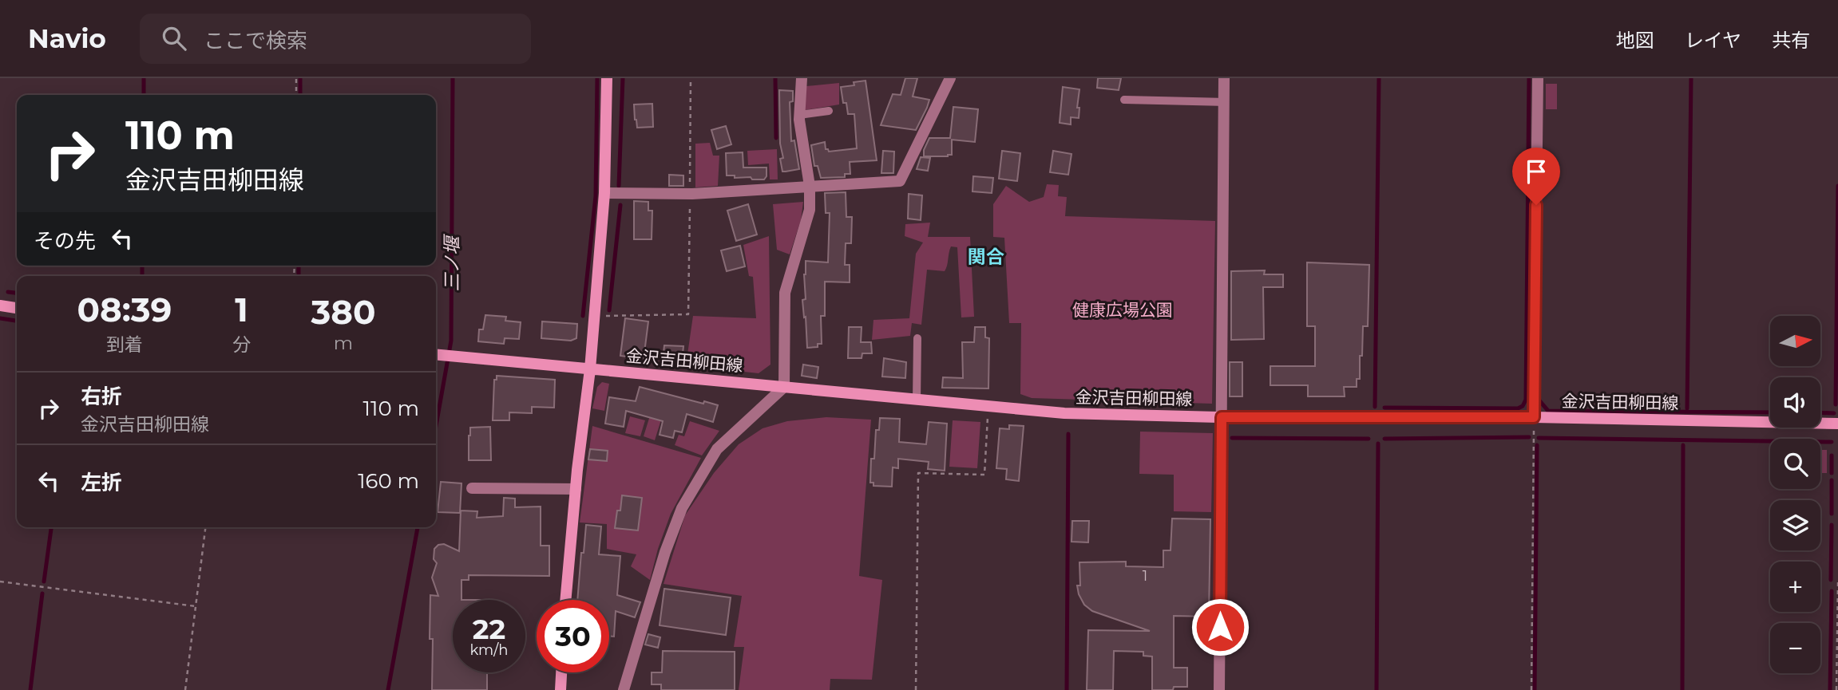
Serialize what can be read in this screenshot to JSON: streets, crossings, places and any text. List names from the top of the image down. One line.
{"streets":{"main road":["金沢吉田柳田線"]},"districts":["関合"],"water":["三ノ堰"],"parks":["健康広場公園"],"house_numbers":["1"],"north":"right","page":{"header":"Navio","search":"ここで検索","nav":["地図","レイヤ","共有"],"turn":["110 m","金沢吉田柳田線"],"then":"その先","eta":["08:39","到着","1","分","380","m"],"map_buttons":["+","−"],"list":[{"name":"右折","note":"金沢吉田柳田線","value":"110 m"},{"name":"左折","value":"160 m"}],"speed":"22 km/h","limit":"30"}}
